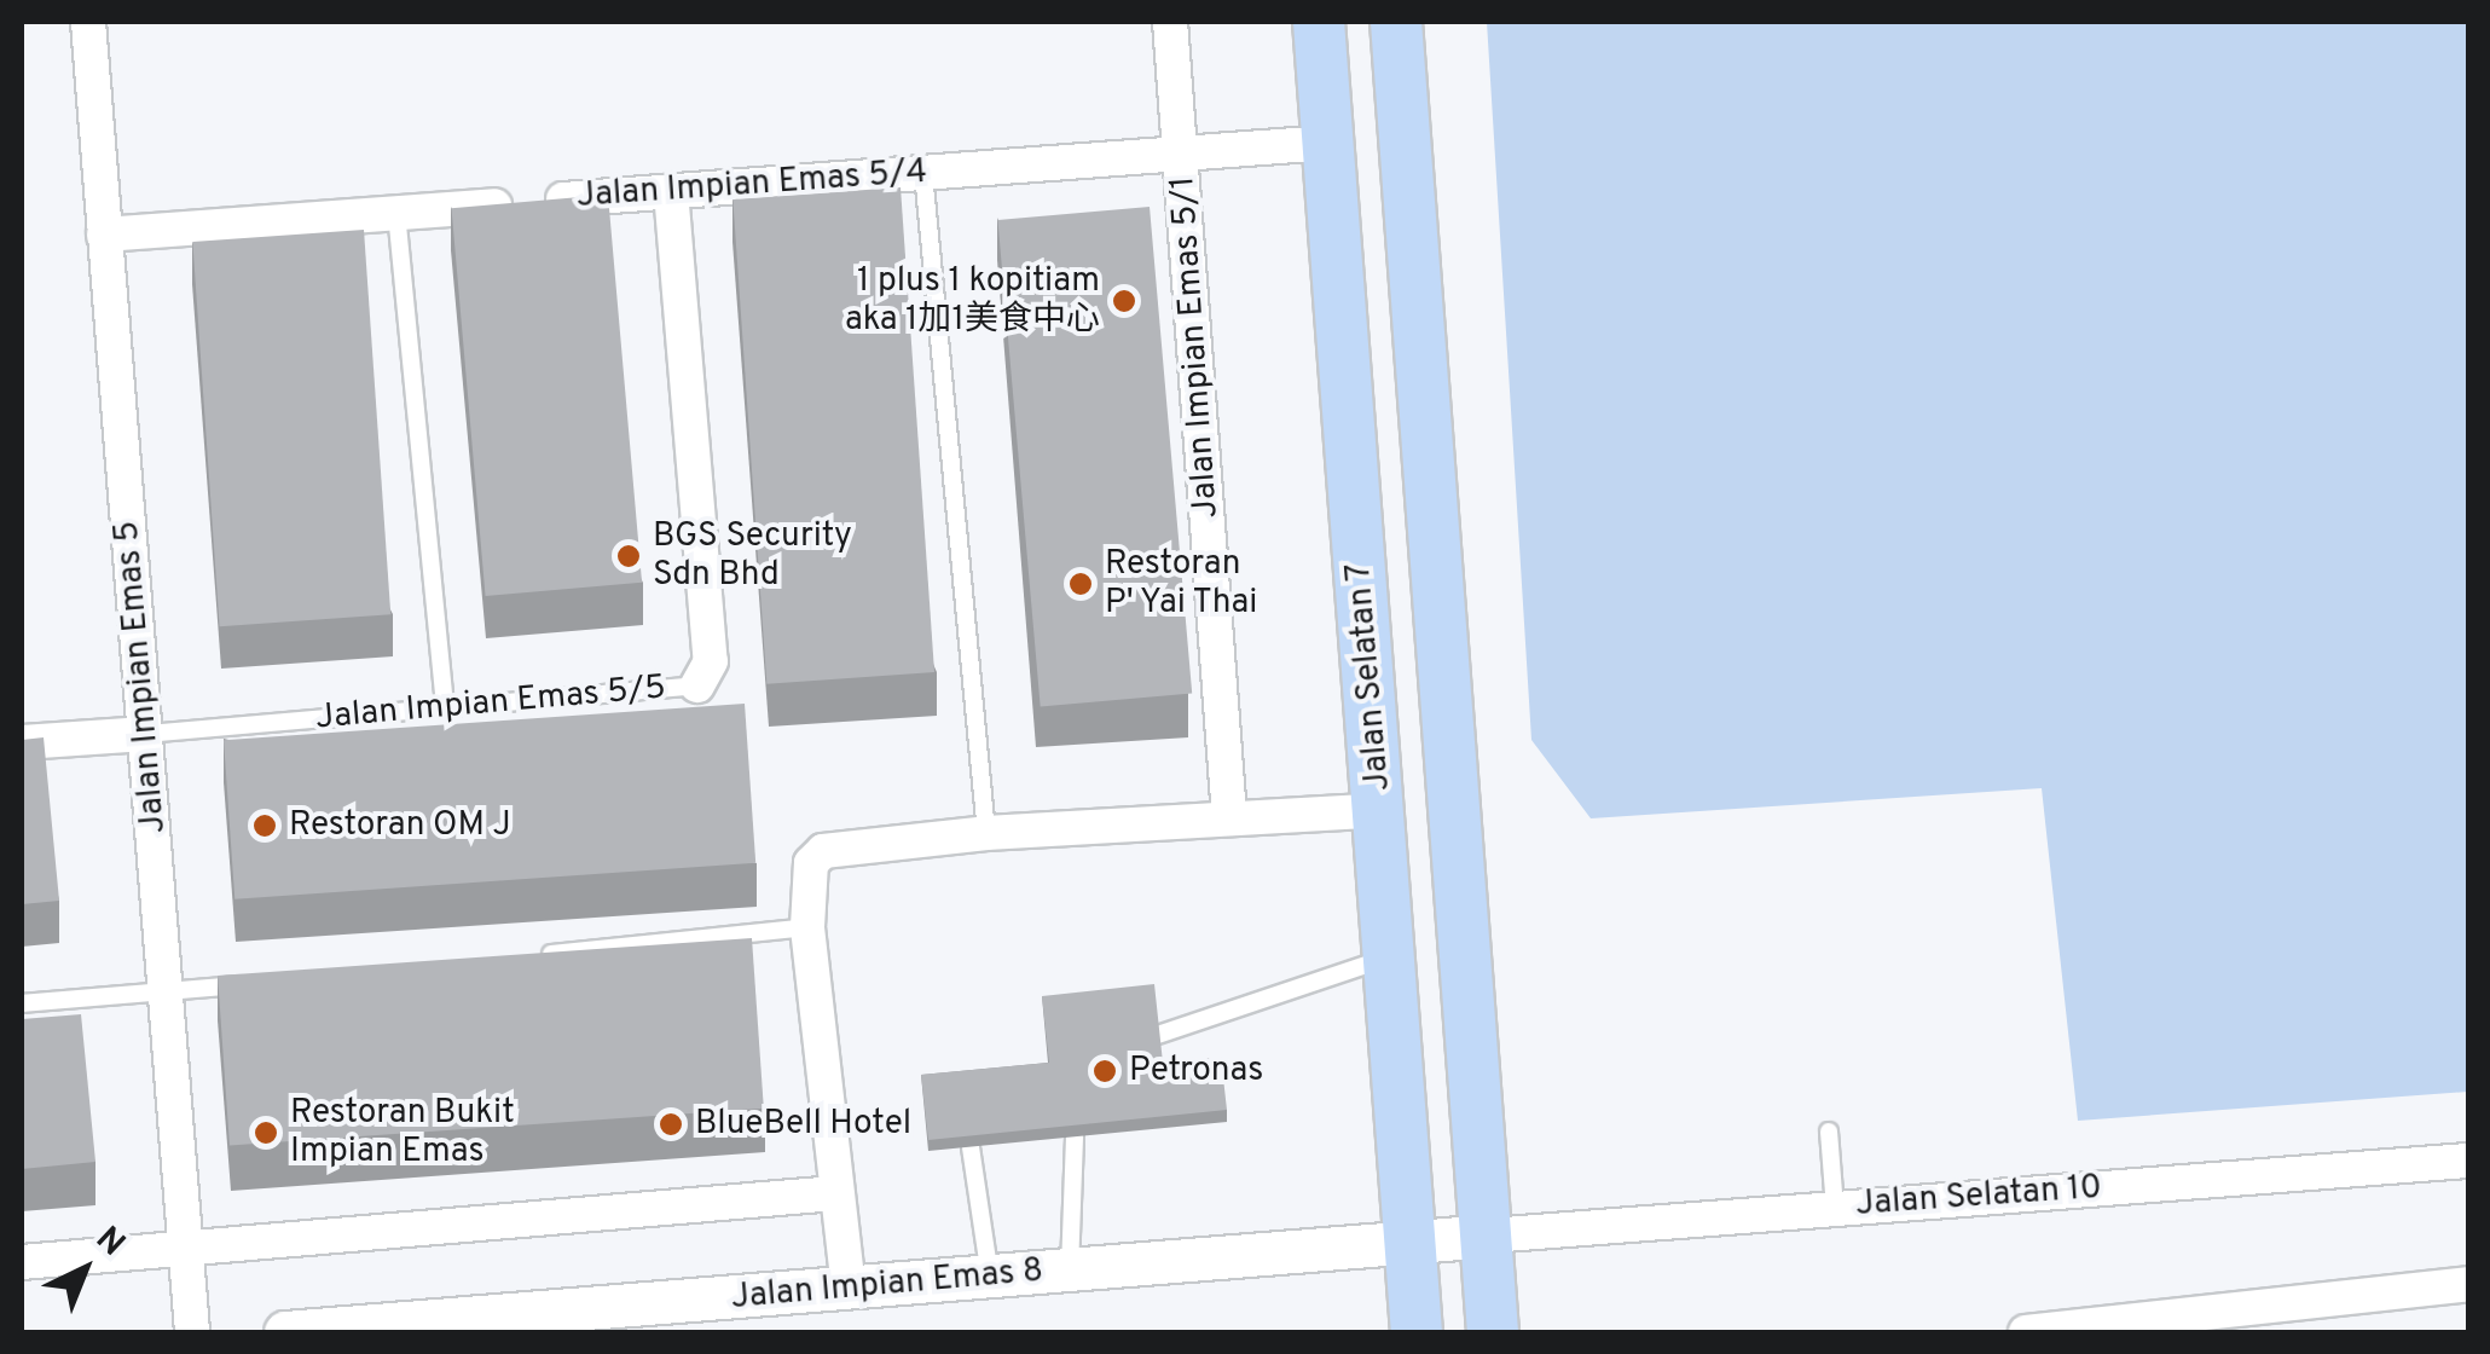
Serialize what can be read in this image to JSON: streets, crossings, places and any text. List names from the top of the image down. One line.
{"streets":{"main road":["Jalan Selatan 7"],"street":["Jalan Impian Emas 5/4","Jalan Impian Emas 5/1","Jalan Impian Emas 5","Jalan Impian Emas 5/5","Jalan Selatan 10","Jalan Impian Emas 8"]},"crossings":[["Jalan Impian Emas 5/4","Jalan Impian Emas 5/1"],["Jalan Impian Emas 5/4","Jalan Impian Emas 5"],["Jalan Impian Emas 5/4","Jalan Selatan 7"],["Jalan Impian Emas 5/4","Jalan Impian Emas 5/5"],["Jalan Impian Emas 5","Jalan Impian Emas 5/5"],["Jalan Selatan 7","Jalan Impian Emas 8"],["Jalan Selatan 10","Jalan Impian Emas 8"]],"places":["1 plus 1 kopitiam aka 1加1美食中心","BGS Security Sdn Bhd","Restoran P' Yai Thai","Restoran OM J","Petronas","BlueBell Hotel","Restoran Bukit Impian Emas"],"north":"top right"}
